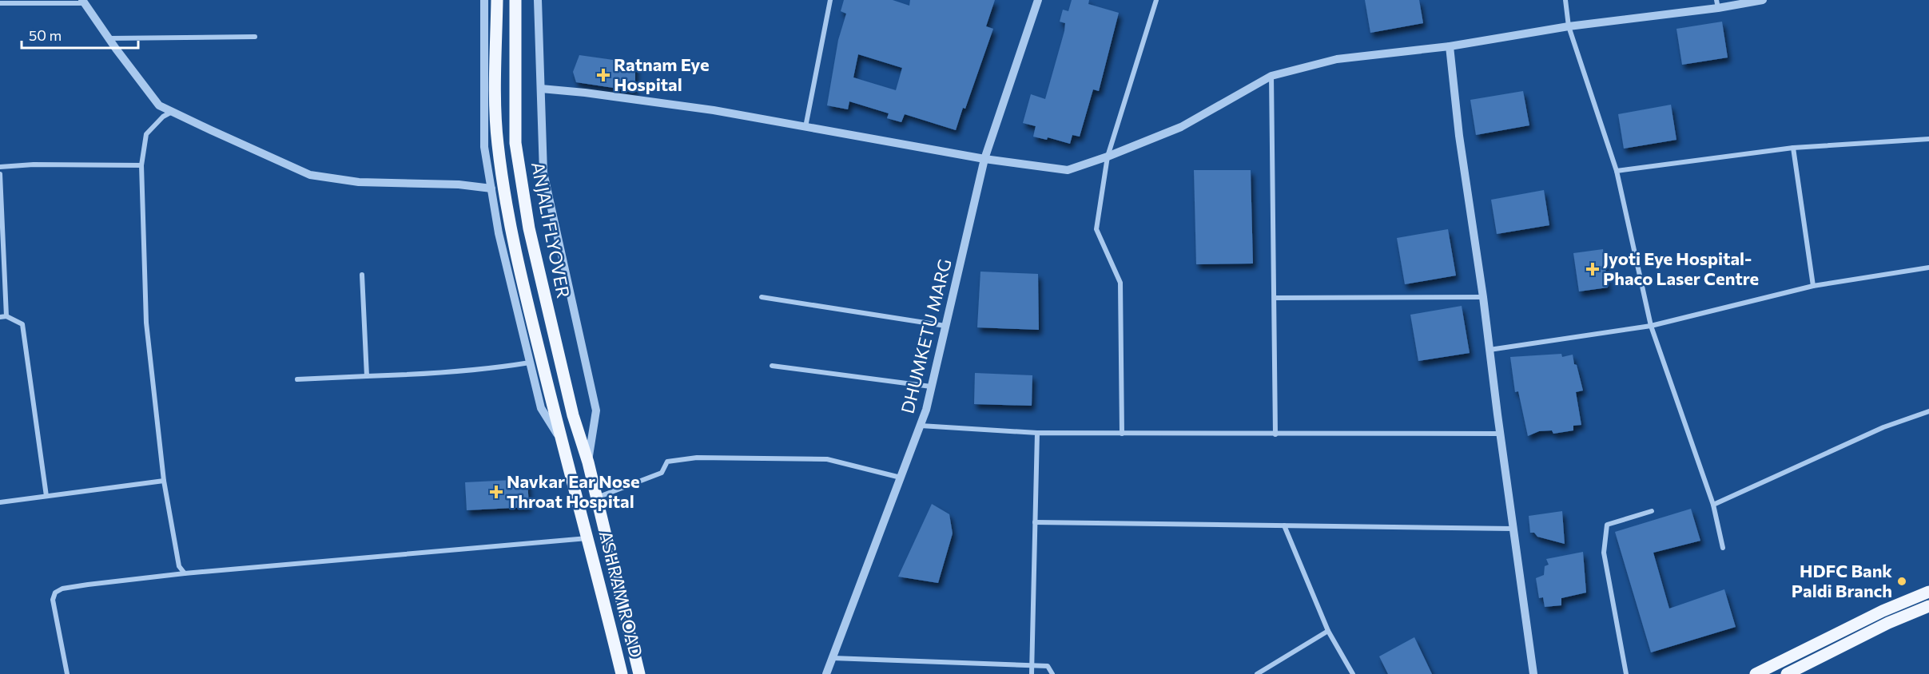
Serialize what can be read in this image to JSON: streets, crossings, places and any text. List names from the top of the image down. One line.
{"streets":{"main road":["ANJALI FLYOVER","ASHRAM ROAD"],"street":["DHUMKETU MARG"]},"crossings":[["ANJALI FLYOVER","ASHRAM ROAD"]],"places":{"health":["Ratnam Eye Hospital","Jyoti Eye Hospital- Phaco Laser Centre","Navkar Ear Nose Throat Hospital"],"other":["HDFC Bank Paldi Branch"]},"scale_bar":"50 m"}
